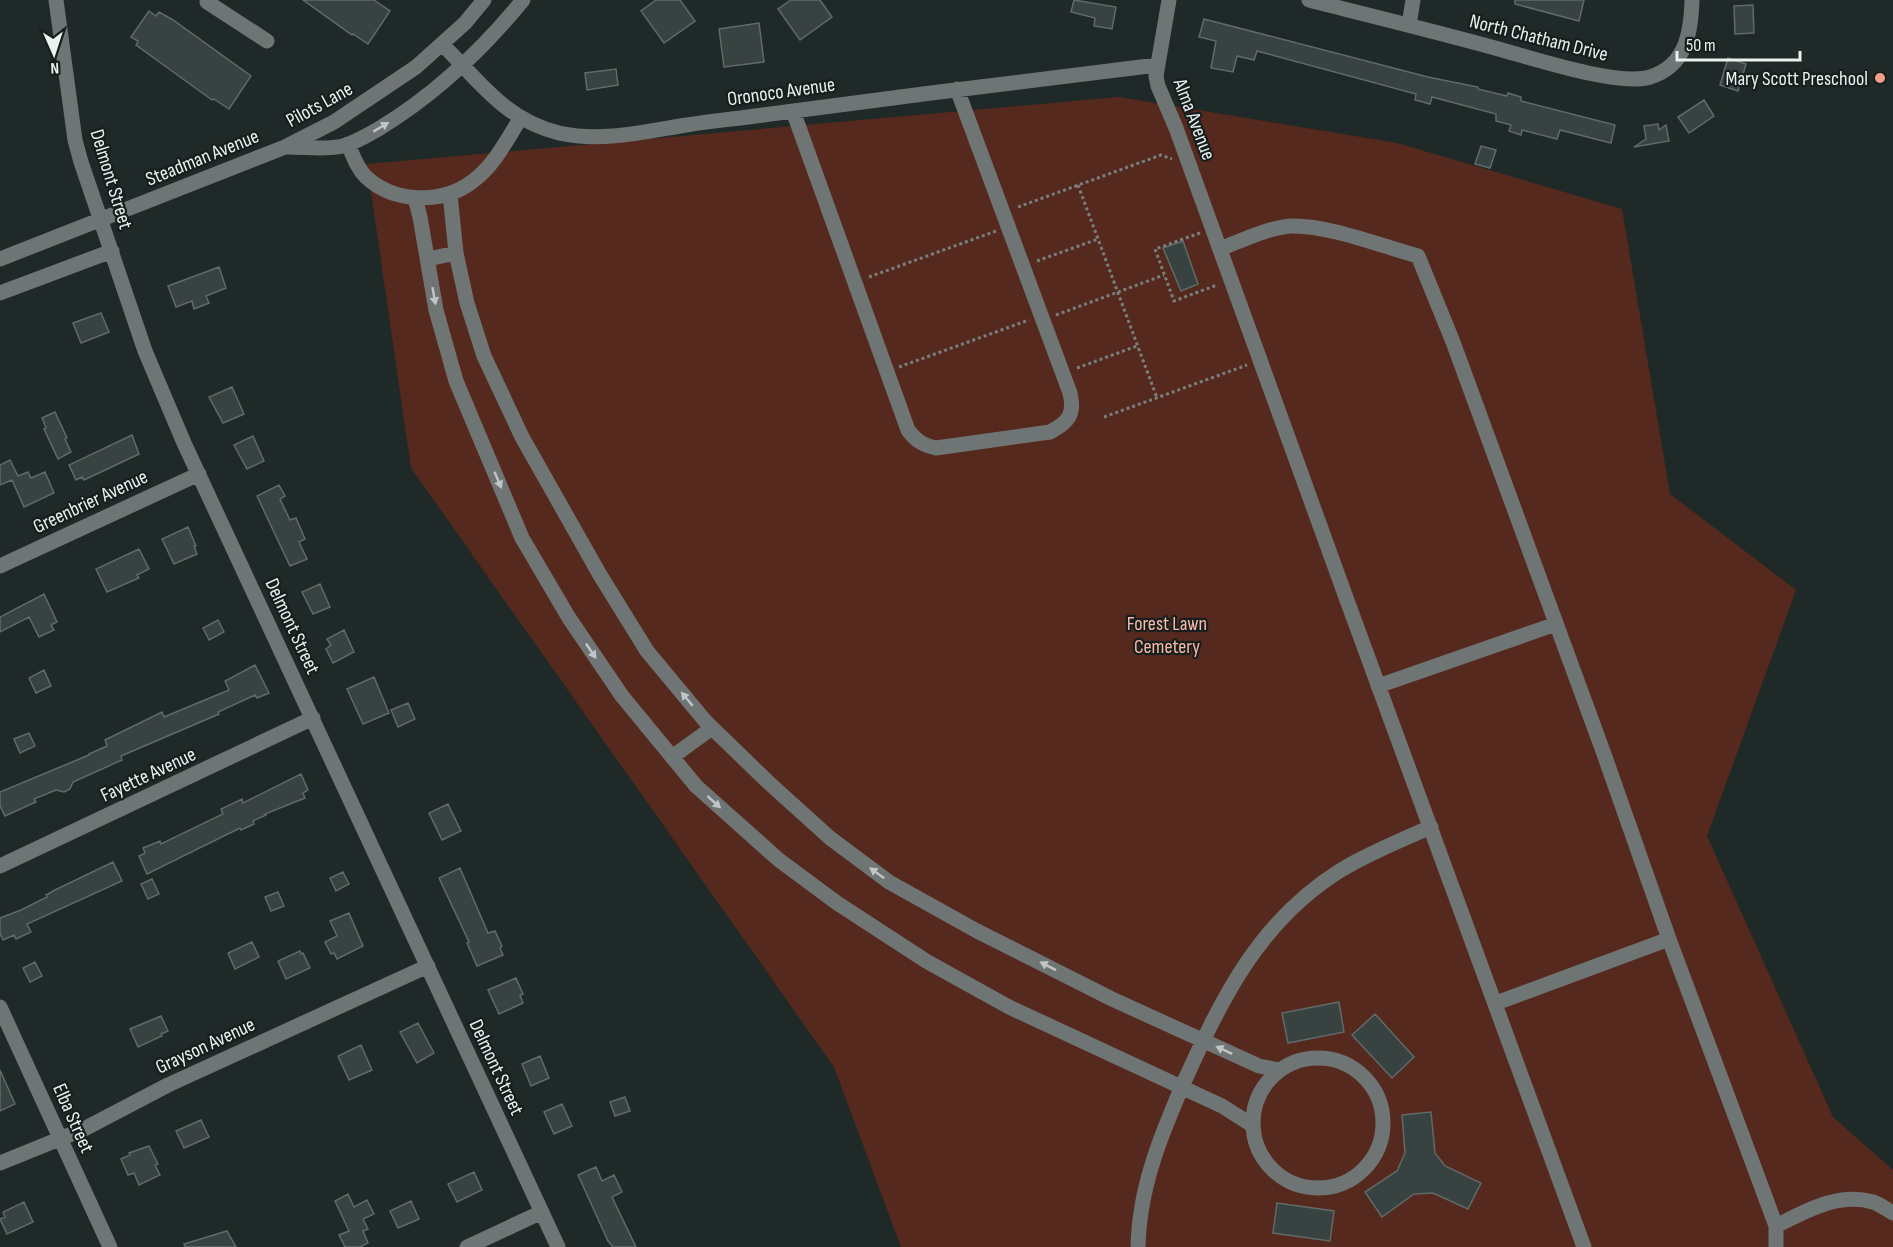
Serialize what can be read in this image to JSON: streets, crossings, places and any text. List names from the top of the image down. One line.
{"streets":{"street":["North Chatham Drive","Oronoco Avenue","Pilots Lane","Alma Avenue","Steadman Avenue","Delmont Street","Greenbrier Avenue","Fayette Avenue","Grayson Avenue","Elba Street"]},"crossings":[["Oronoco Avenue","Pilots Lane"],["Oronoco Avenue","Alma Avenue"],["Pilots Lane","Steadman Avenue"],["Steadman Avenue","Delmont Street"],["Delmont Street","Greenbrier Avenue"],["Delmont Street","Fayette Avenue"],["Delmont Street","Grayson Avenue"],["Grayson Avenue","Elba Street"]],"parks":["Forest Lawn Cemetery"],"places":["Mary Scott Preschool"],"scale_bar":"50 m","north":"bottom"}
